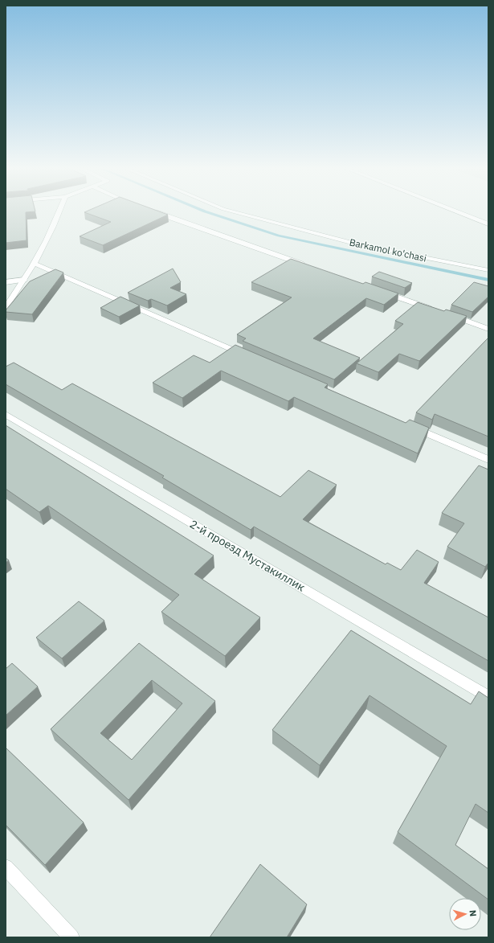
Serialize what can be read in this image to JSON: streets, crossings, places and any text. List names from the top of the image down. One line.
{"streets":{"street":["Barkamol ko'chasi","2-й проезд Мустакиллик"]},"north":"right"}
